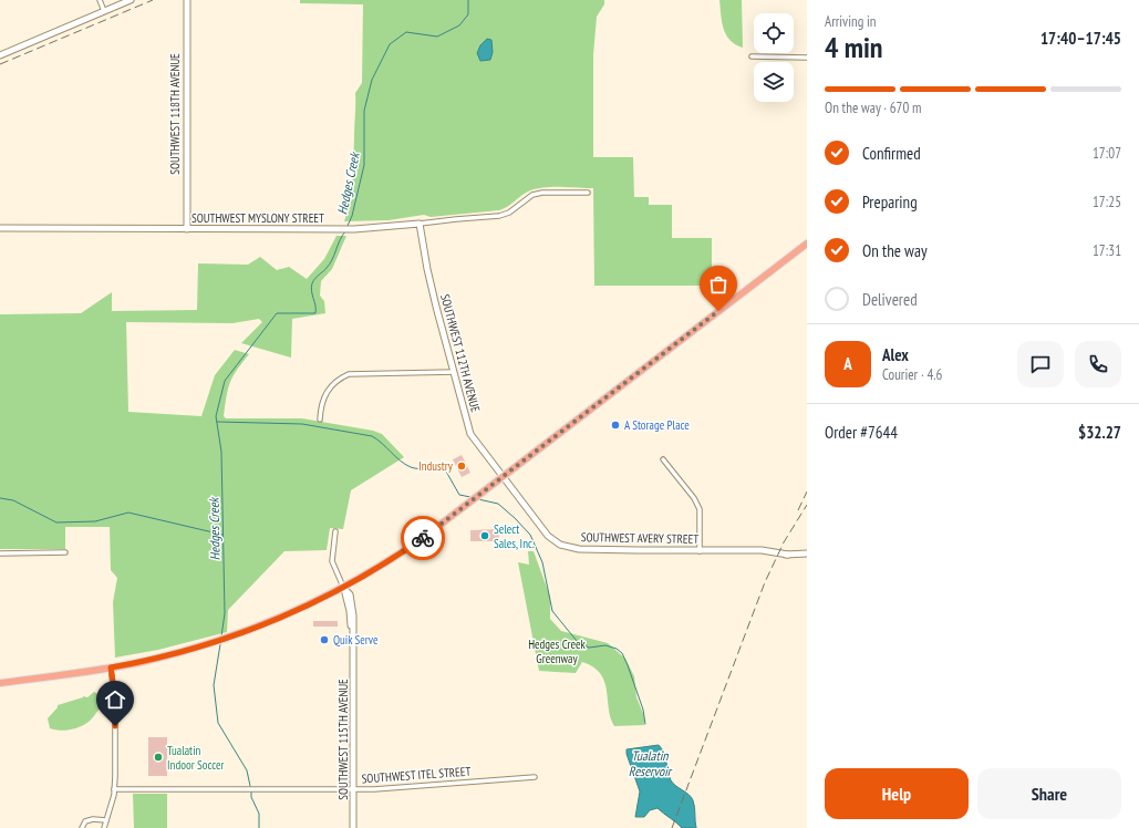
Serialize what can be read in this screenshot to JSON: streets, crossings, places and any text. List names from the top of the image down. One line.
{"streets":{"street":["SOUTHWEST 118TH AVENUE","SOUTHWEST MYSLONY STREET","SOUTHWEST 112TH AVENUE","SOUTHWEST AVERY STREET","SOUTHWEST 115TH AVENUE","SOUTHWEST ITEL STREET"]},"crossings":[["SOUTHWEST 118TH AVENUE","SOUTHWEST MYSLONY STREET"],["SOUTHWEST MYSLONY STREET","SOUTHWEST 112TH AVENUE"],["SOUTHWEST 112TH AVENUE","SOUTHWEST AVERY STREET"],["SOUTHWEST 115TH AVENUE","SOUTHWEST ITEL STREET"]],"water":["Hedges Creek","Tualatin Reservoir"],"parks":["Hedges Creek Greenway"],"places":["A Storage Place","Industry","Select Sales, Inc.","Quik Serve","Tualatin Indoor Soccer"],"page":{"heading":["4 min","Arriving in","17:40–17:45"],"panel":["Alex","Courier · 4.6","Order #7644","$32.27"],"bar":"On the way · 670 m","list":[["Confirmed","17:07"],["Preparing","17:25"],["On the way","17:31"],"Delivered"],"round":"A","buttons":["Help","Share"]}}
